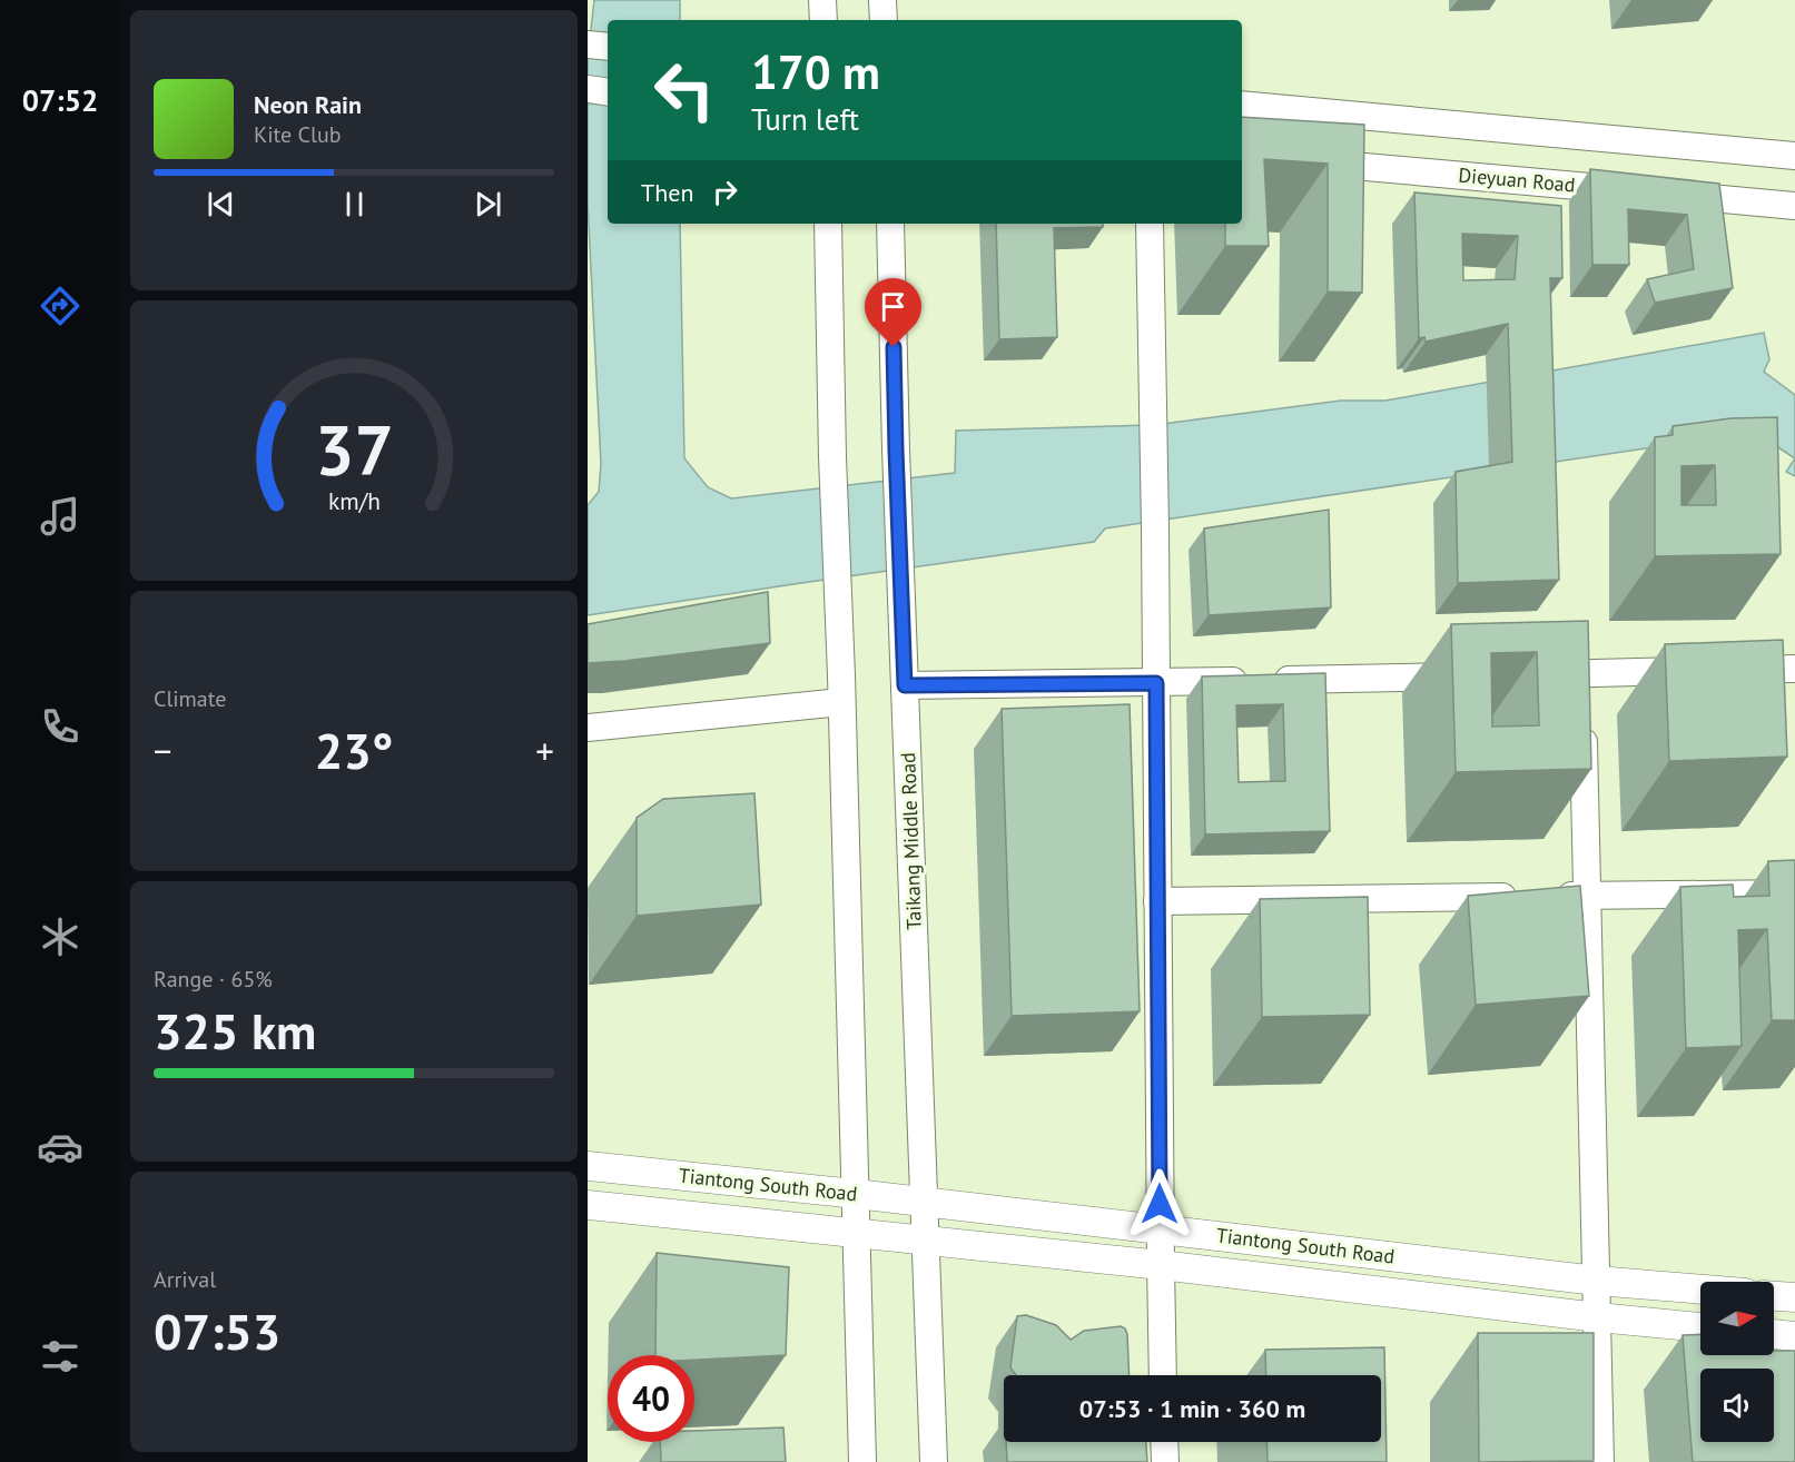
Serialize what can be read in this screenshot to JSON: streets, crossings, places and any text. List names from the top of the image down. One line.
{"streets":{"main road":["Tiantong South Road"],"street":["Dieyuan Road","Taikang Middle Road"]},"crossings":[["Taikang Middle Road","Tiantong South Road"]],"north":"right","page":{"tabs":"07:52","turn":["170 m","Turn left"],"song":["Neon Rain","Kite Club"],"then":"Then","tile":["Climate",["Range · 65%","325 km"],["Arrival","07:53"]],"heat":["−","23°","+"],"limit":"40","trip":"07:53 · 1 min · 360 m","gauge":["37","km/h"]}}
